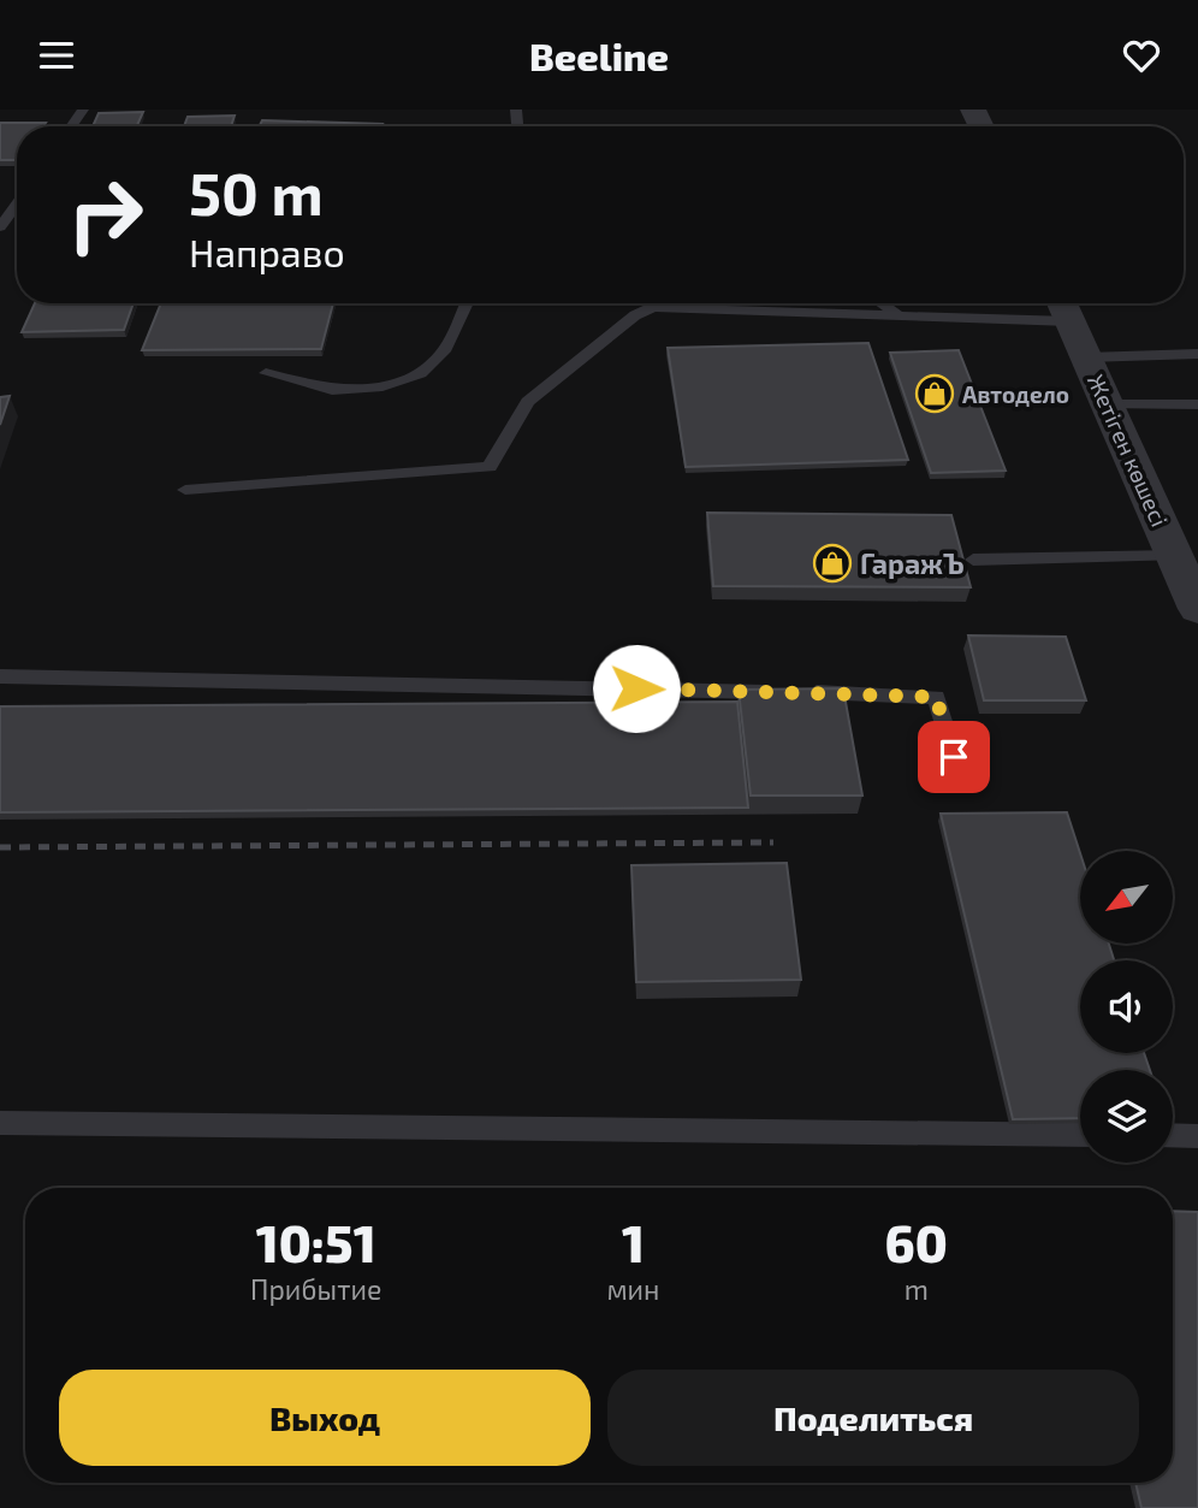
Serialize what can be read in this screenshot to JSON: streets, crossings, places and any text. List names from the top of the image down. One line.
{"streets":{"street":["Жетіген көшесі"]},"places":{"shop":["Автодело","ГаражЪ"]},"north":"bottom left","page":{"header":"Beeline","turn":["50 m","Направо"],"eta":["10:51","Прибытие","1","мин","60","m"],"buttons":["Выход","Поделиться"]}}
